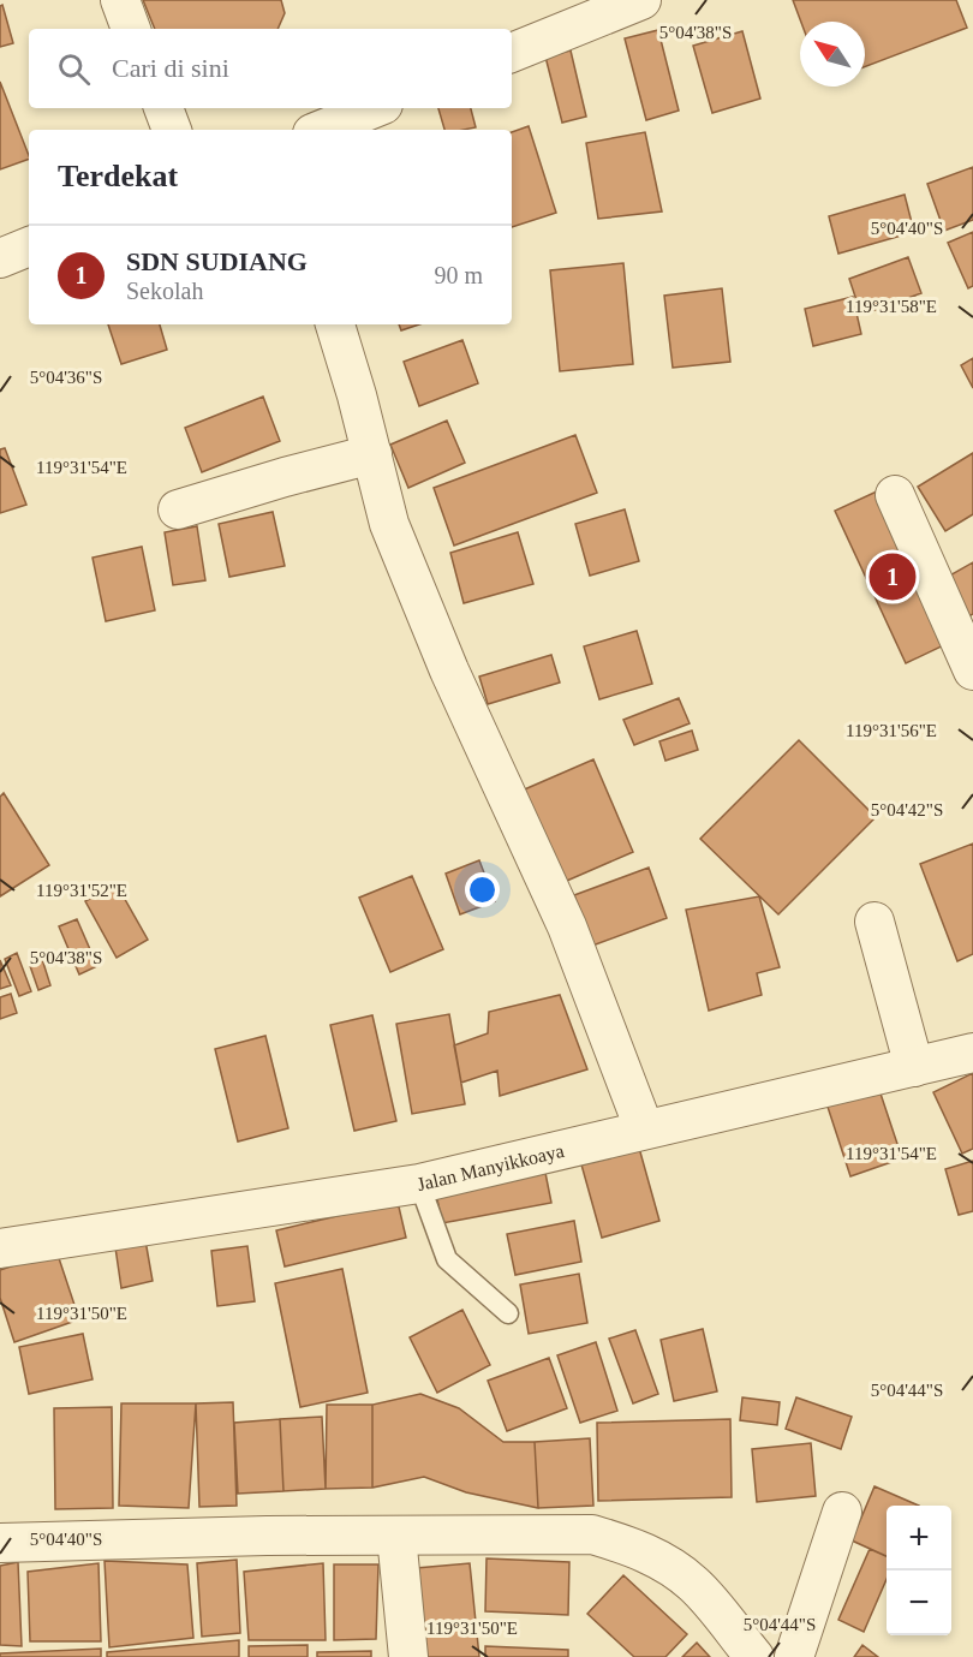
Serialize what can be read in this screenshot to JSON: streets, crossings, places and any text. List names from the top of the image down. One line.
{"streets":{"street":["Jalan Manyikkoaya"]},"north":"top left","page":{"search":"Cari di sini","heading":"Terdekat","list":[{"mark":"1","name":"SDN SUDIANG","note":"Sekolah","value":"90 m"}],"pins":"1","map_buttons":["+","−"]},"coordinates":["5°04'38\"S","5°04'40\"S","119°31'58\"E","5°04'36\"S","119°31'54\"E","119°31'56\"E","5°04'42\"S","119°31'52\"E","119°31'50\"E","5°04'44\"S"]}
